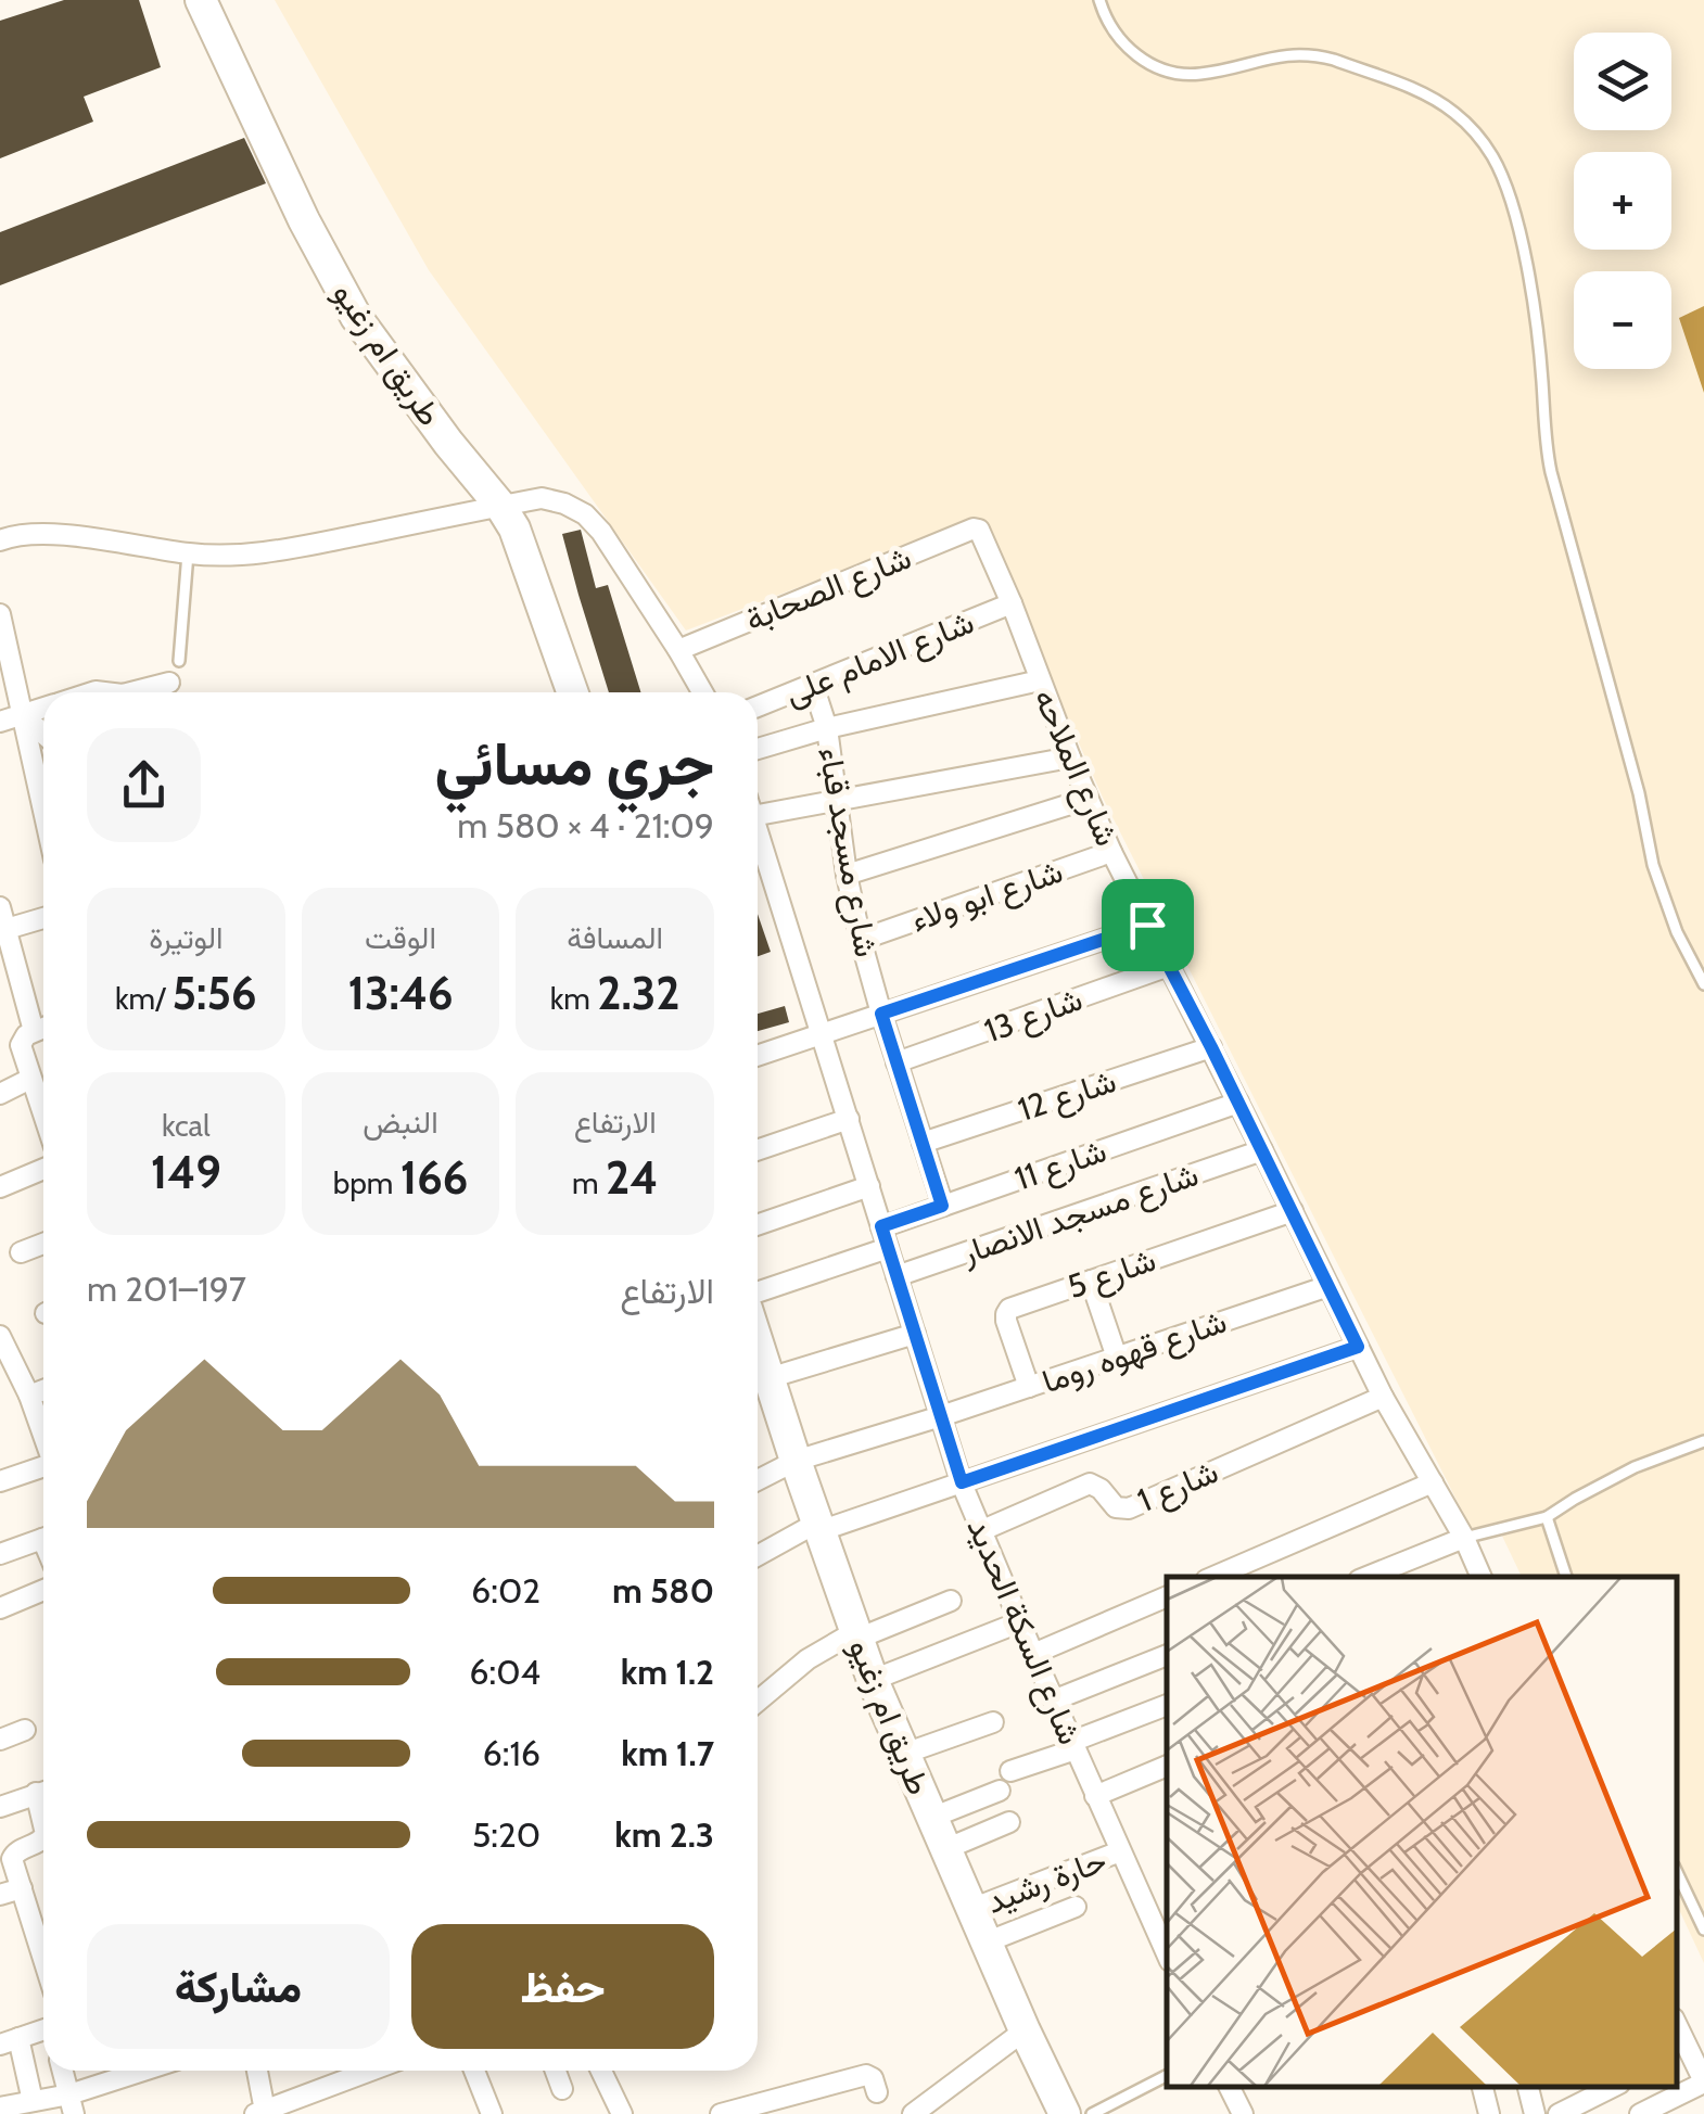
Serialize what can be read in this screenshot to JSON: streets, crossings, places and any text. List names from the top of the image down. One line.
{"streets":{"main road":["طريق ام زغيو"],"street":["شارع الصحابة","شارع الامام على","شارع الملاحه","شارع مسجد قباء","شارع ابو ولاء","شارع 13","شارع 12","شارع 11","شارع مسجد الانصار","شارع 5","شارع قهوه روما","شارع 1","شارع السكة الحديد","حارة رشيد"]},"crossings":[["طريق ام زغيو","شارع قهوه روما"],["طريق ام زغيو","حارة رشيد"],["شارع الصحابة","شارع الملاحه"],["شارع الامام على","شارع الملاحه"],["شارع الامام على","شارع مسجد قباء"],["شارع الملاحه","شارع ابو ولاء"],["شارع الملاحه","شارع 13"],["شارع الملاحه","شارع 12"],["شارع الملاحه","شارع 11"],["شارع الملاحه","شارع مسجد الانصار"],["شارع الملاحه","شارع 5"],["شارع الملاحه","شارع قهوه روما"],["شارع الملاحه","شارع 1"],["شارع مسجد قباء","شارع ابو ولاء"],["شارع مسجد قباء","شارع 13"],["شارع مسجد قباء","شارع 12"],["شارع مسجد قباء","شارع 11"],["شارع 11","شارع السكة الحديد"],["شارع مسجد الانصار","شارع السكة الحديد"],["شارع 5","شارع قهوه روما"],["شارع قهوه روما","شارع السكة الحديد"],["شارع 1","شارع السكة الحديد"],["شارع السكة الحديد","حارة رشيد"]],"page":{"map_buttons":["+","−"],"heading":["جري مسائي","21:09 · 4 × 580 m"],"stats":[["المسافة","2.32 km"],["الوقت","13:46"],["الوتيرة","5:56 /km"],["الارتفاع","24 m"],["النبض","166 bpm"],["kcal","149"]],"chart":["الارتفاع","197–201 m"],"list":[{"name":"580 m","note":"6:02"},{"name":"1.2 km","note":"6:04"},{"name":"1.7 km","note":"6:16"},{"name":"2.3 km","note":"5:20"}],"buttons":["حفظ","مشاركة"]}}
